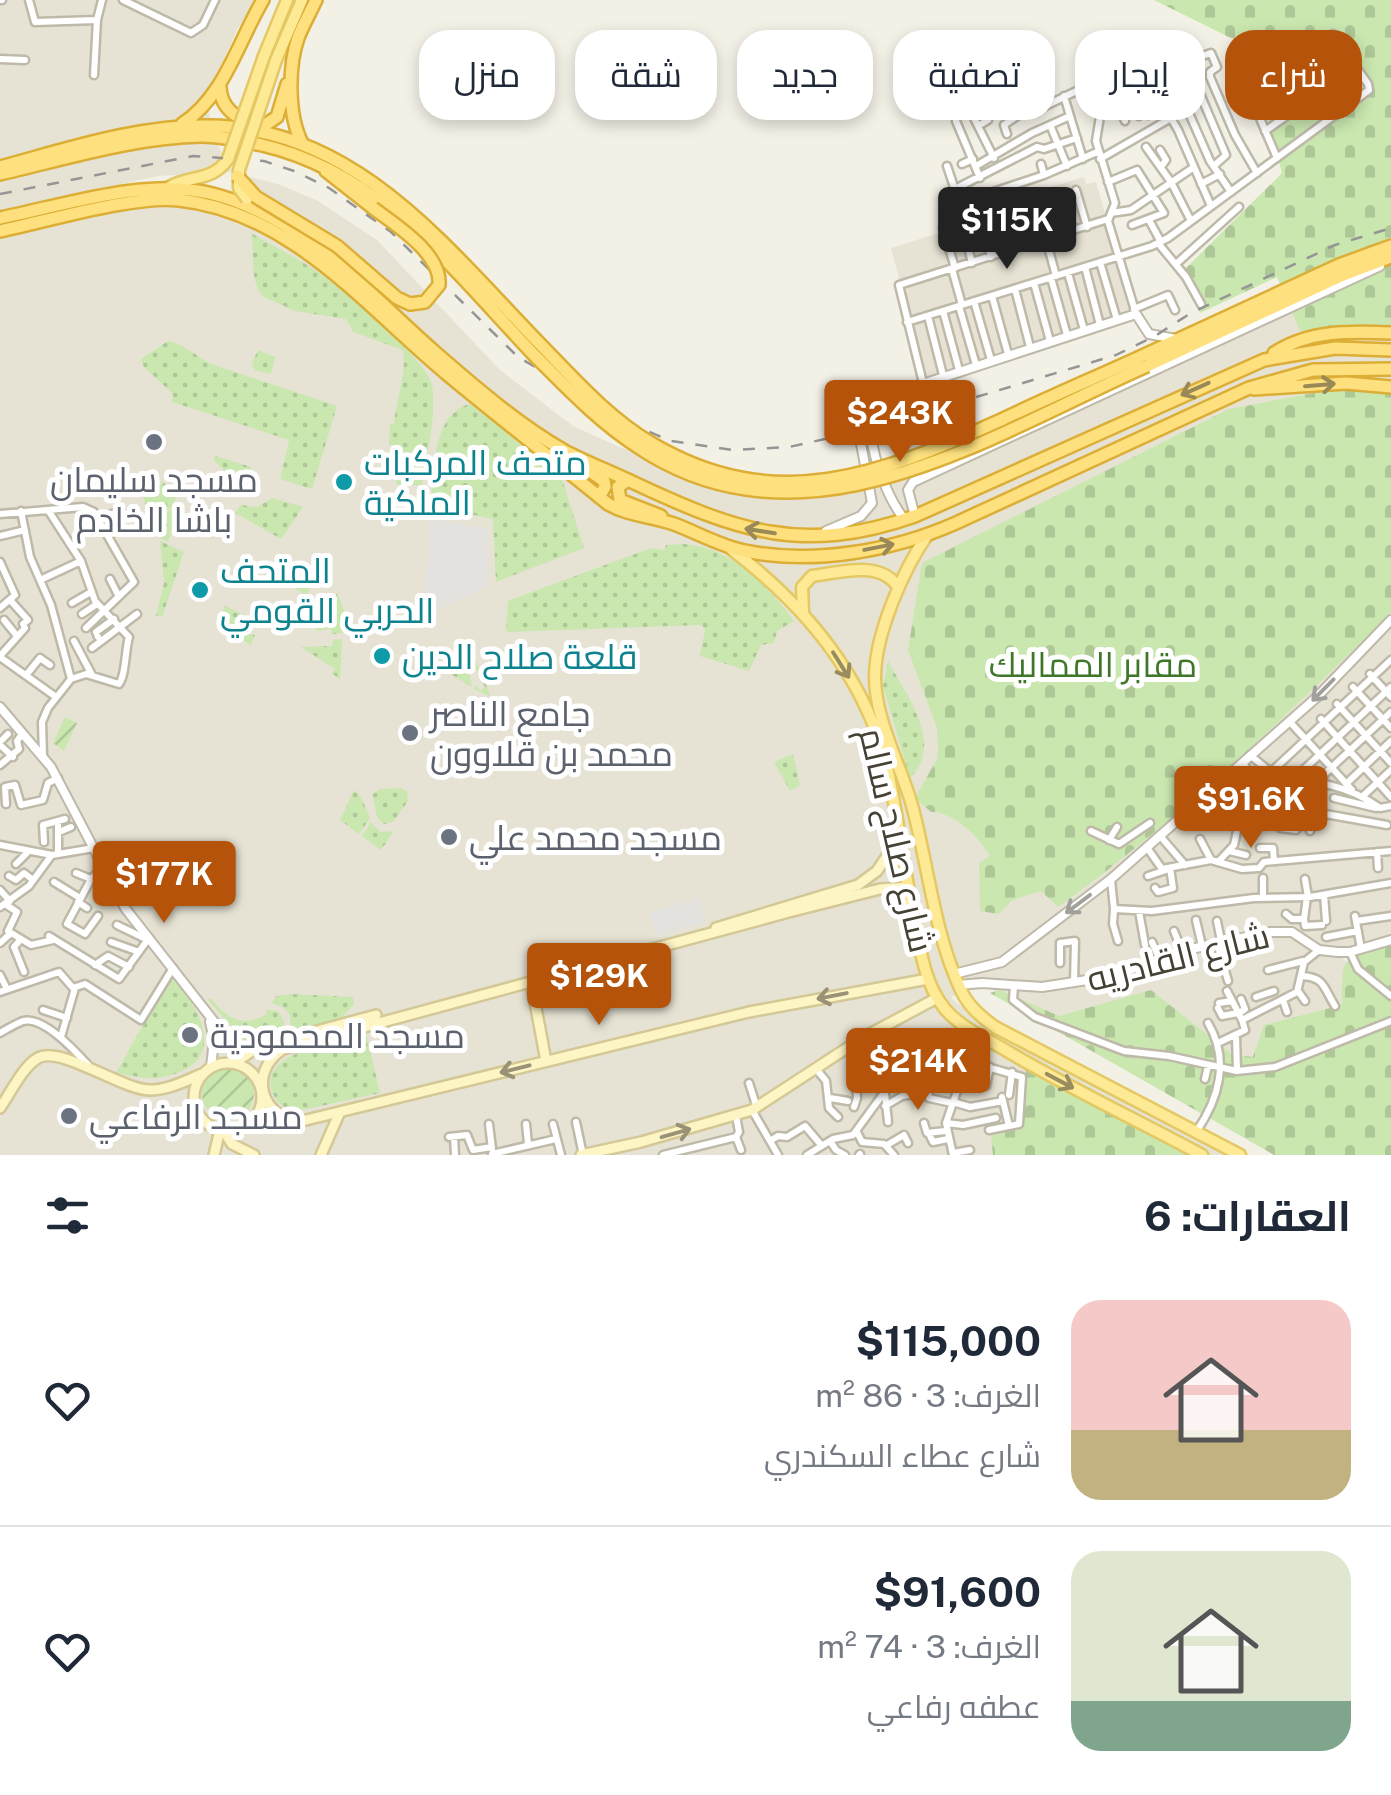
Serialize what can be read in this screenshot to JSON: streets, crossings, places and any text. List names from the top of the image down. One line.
{"streets":{"highway":["شارع صلاح سالم"],"street":["شارع القادريه"]},"crossings":[["شارع صلاح سالم","شارع القادريه"]],"parks":["مقابر المماليك"],"places":["مسجد سليمان باشا الخادم","متحف المركبات الملكية","المتحف الحربي القومي","قلعة صلاح الدين","جامع الناصر محمد بن قلاوون","مسجد محمد علي","مسجد المحمودية","مسجد الرفاعي"],"page":{"chip":["شراء","إيجار","تصفية","جديد","شقة","منزل"],"price":["$115K","$243K","$91.6K","$177K","$129K","$214K"],"heading":"العقارات: 6","list":[{"name":"$115,000","note":"الغرف: 3 · 86 m² · شارع عطاء السكندري"},{"name":"$91,600","note":"الغرف: 3 · 74 m² · عطفه رفاعي"}]}}
